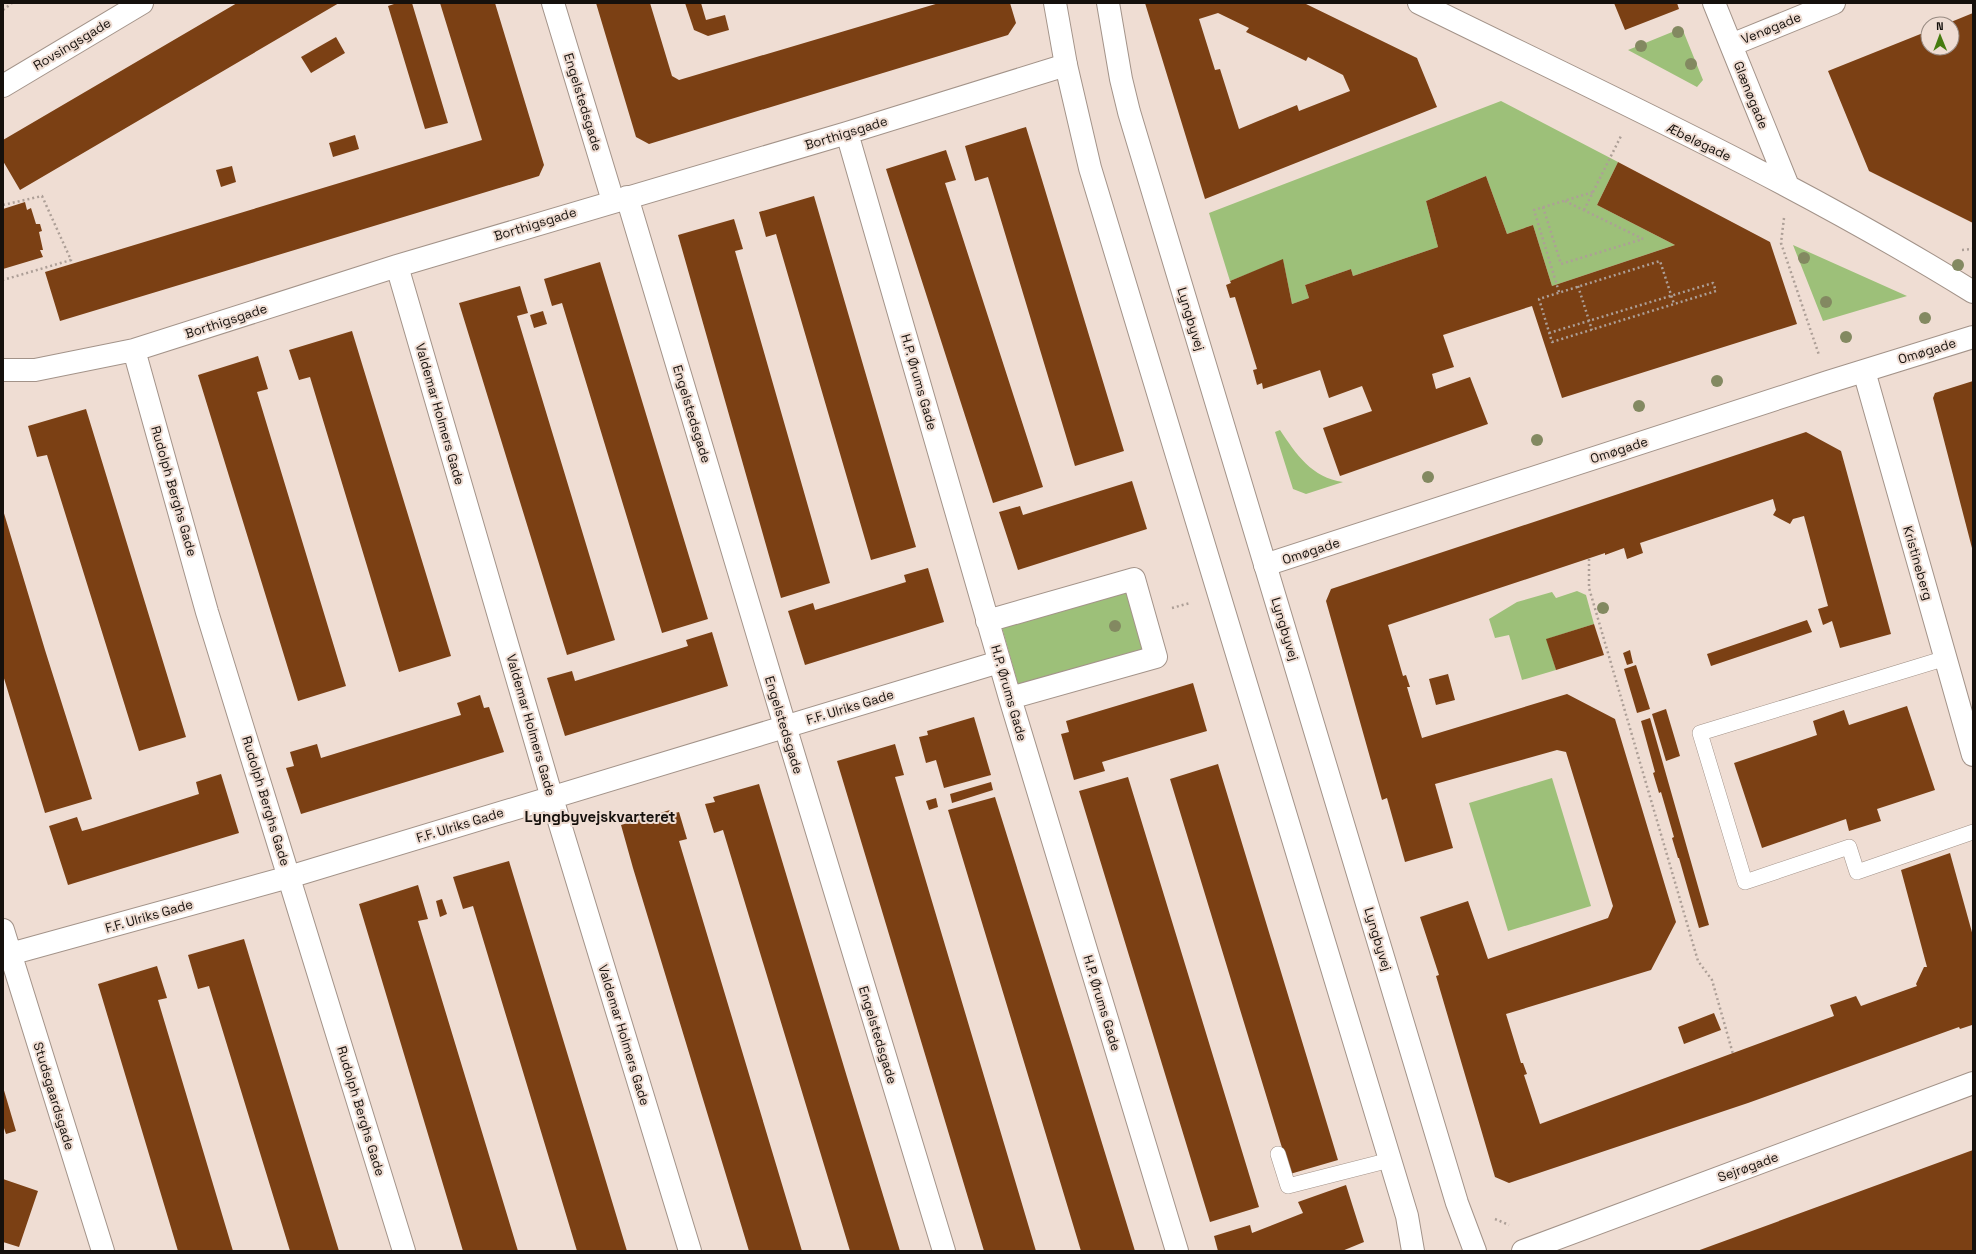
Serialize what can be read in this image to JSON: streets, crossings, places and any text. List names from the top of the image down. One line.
{"streets":{"street":["Venøgade","Rovsingsgade","Glænøgade","Engelstedsgade","Borthigsgade","Æbeløgade","Lyngbyvej","Omøgade","H.P. Ørums Gade","Valdemar Holmers Gade","Rudolph Berghs Gade","Kristineberg","F.F. Ulriks Gade","Studsgaardsgade","Sejrøgade"]},"crossings":[["Venøgade","Glænøgade"],["Glænøgade","Æbeløgade"],["Engelstedsgade","Borthigsgade"],["Engelstedsgade","F.F. Ulriks Gade"],["Borthigsgade","H.P. Ørums Gade"],["Borthigsgade","Valdemar Holmers Gade"],["Borthigsgade","Rudolph Berghs Gade"],["Lyngbyvej","Omøgade"],["Omøgade","Kristineberg"],["H.P. Ørums Gade","F.F. Ulriks Gade"],["Valdemar Holmers Gade","F.F. Ulriks Gade"],["Rudolph Berghs Gade","F.F. Ulriks Gade"],["F.F. Ulriks Gade","Studsgaardsgade"]],"districts":["Lyngbyvejskvarteret"],"north":"top"}
